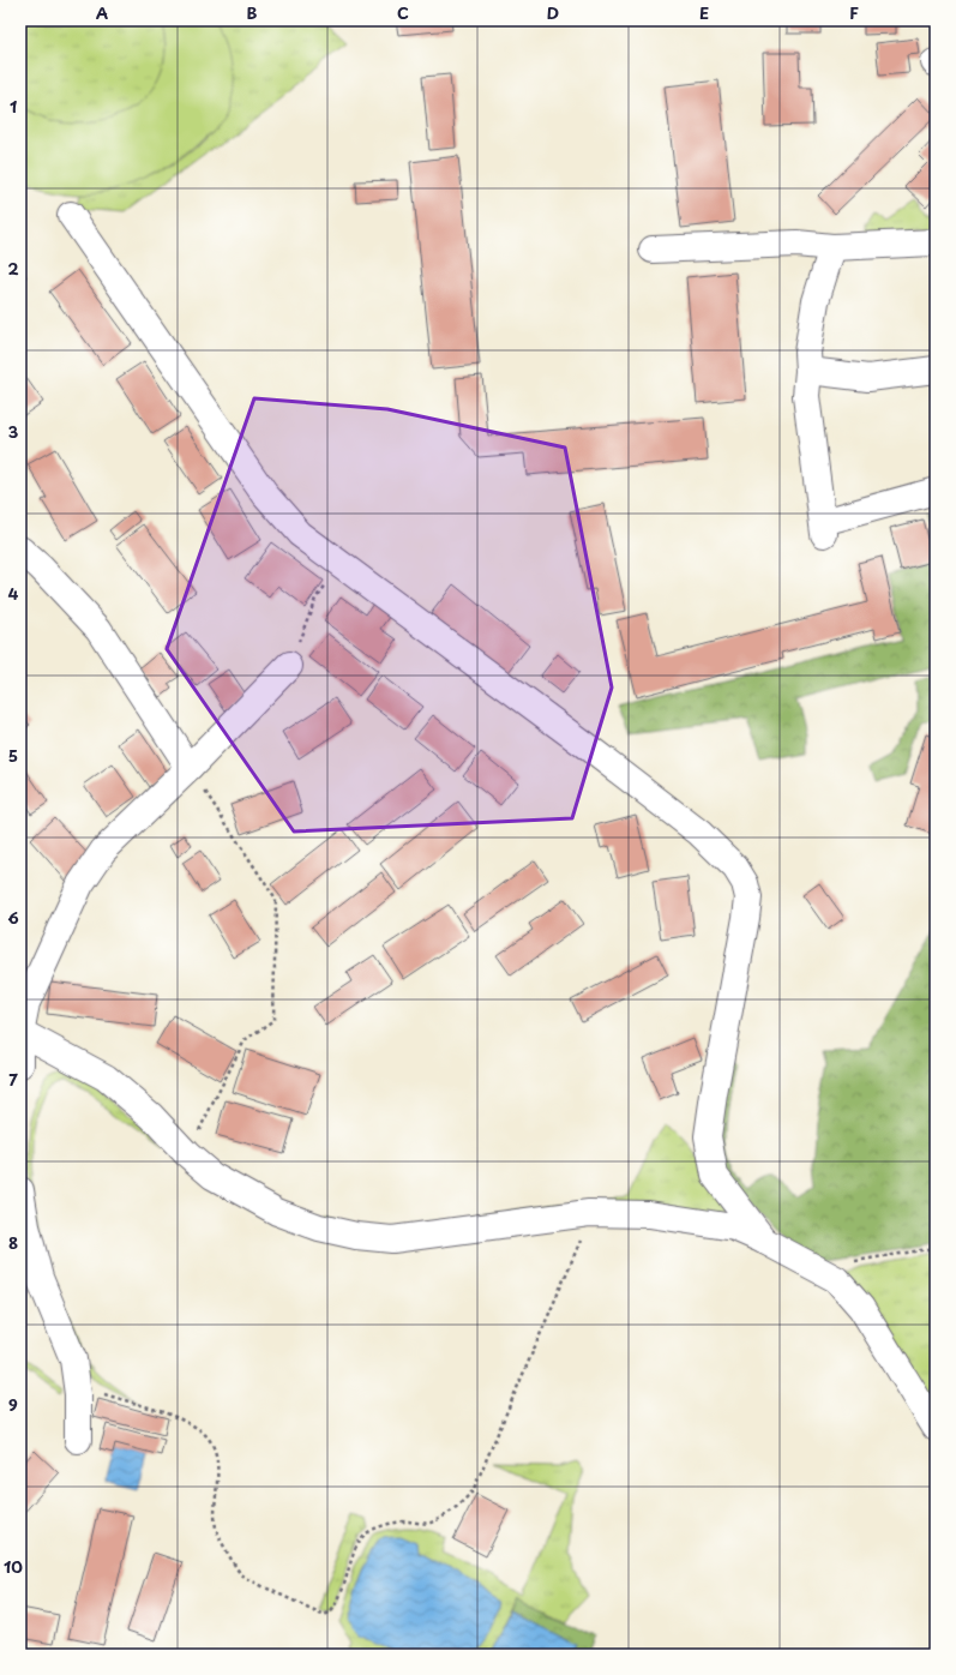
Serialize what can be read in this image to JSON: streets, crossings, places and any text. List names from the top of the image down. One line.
{"grid":{"columns":["A","B","C","D","E","F"],"rows":["1","2","3","4","5","6","7","8","9","10"]}}
